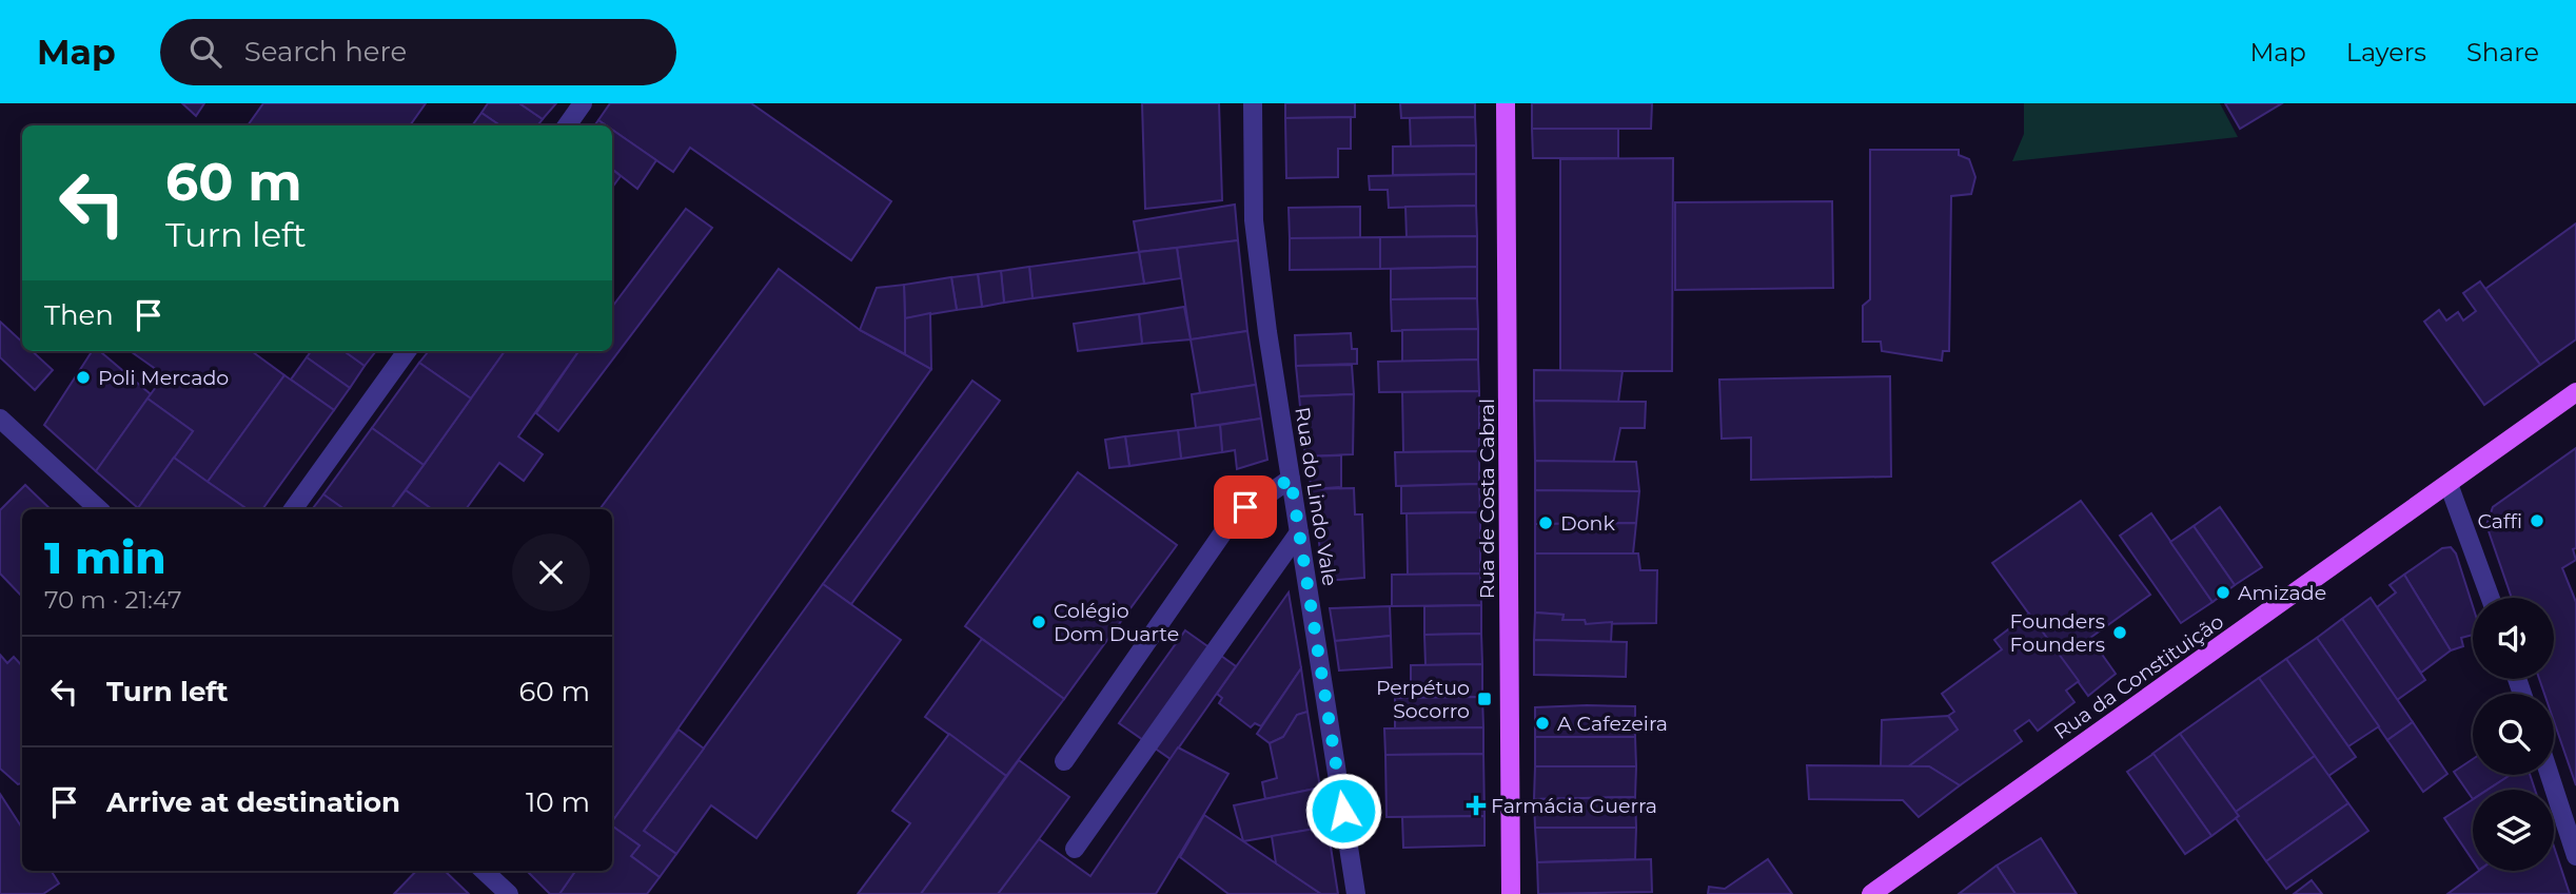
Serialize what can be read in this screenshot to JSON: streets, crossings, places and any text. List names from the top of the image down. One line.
{"streets":{"main road":["Rua de Costa Cabral","Rua da Constituição"],"street":["Rua do Lindo Vale"]},"places":{"other":["Poli Mercado","Caffi","Donk","Amizade","Colégio Dom Duarte","Founders Founders","A Cafezeira"],"transit":["Perpétuo Socorro"],"health":["Farmácia Guerra"]},"page":{"header":"Map","search":"Search here","nav":["Map","Layers","Share"],"turn":["60 m","Turn left"],"then":"Then","heading":["1 min","70 m · 21:47"],"list":[{"name":"Turn left","value":"60 m"},{"name":"Arrive at destination","value":"10 m"}]}}
